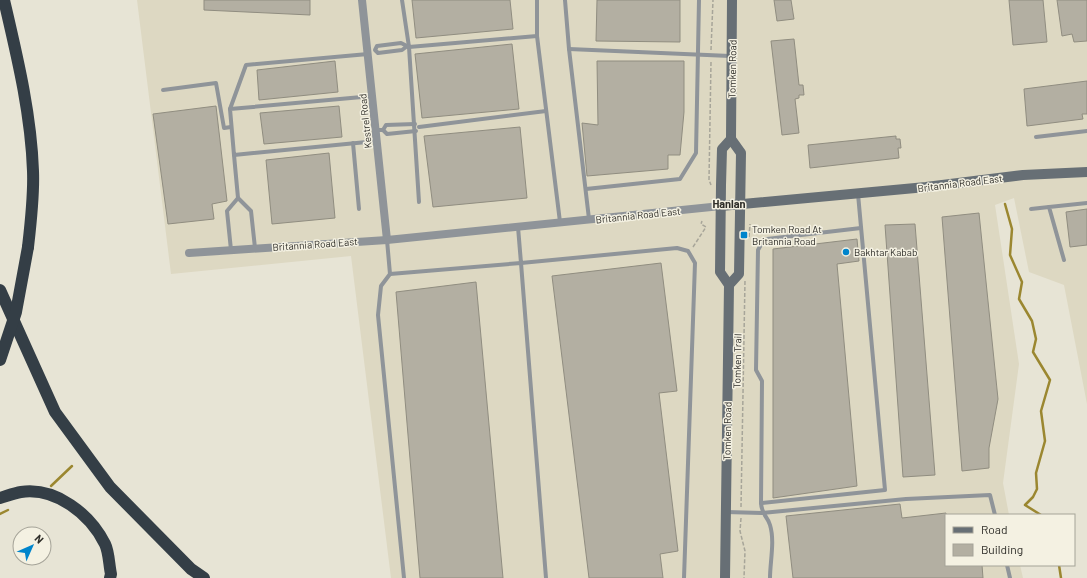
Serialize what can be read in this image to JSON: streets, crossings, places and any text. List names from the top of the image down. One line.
{"streets":{"main road":["Tomken Road","Britannia Road East"],"street":["Kestrel Road"],"path":["Tomken Trail"]},"crossings":[["Tomken Road","Britannia Road East"],["Kestrel Road","Britannia Road East"]],"districts":["Hanlan"],"places":{"transit":["Tomken Road At Britannia Road"],"other":["Bakhtar Kabab"]},"legend":["Road","Building"],"north":"top right"}
